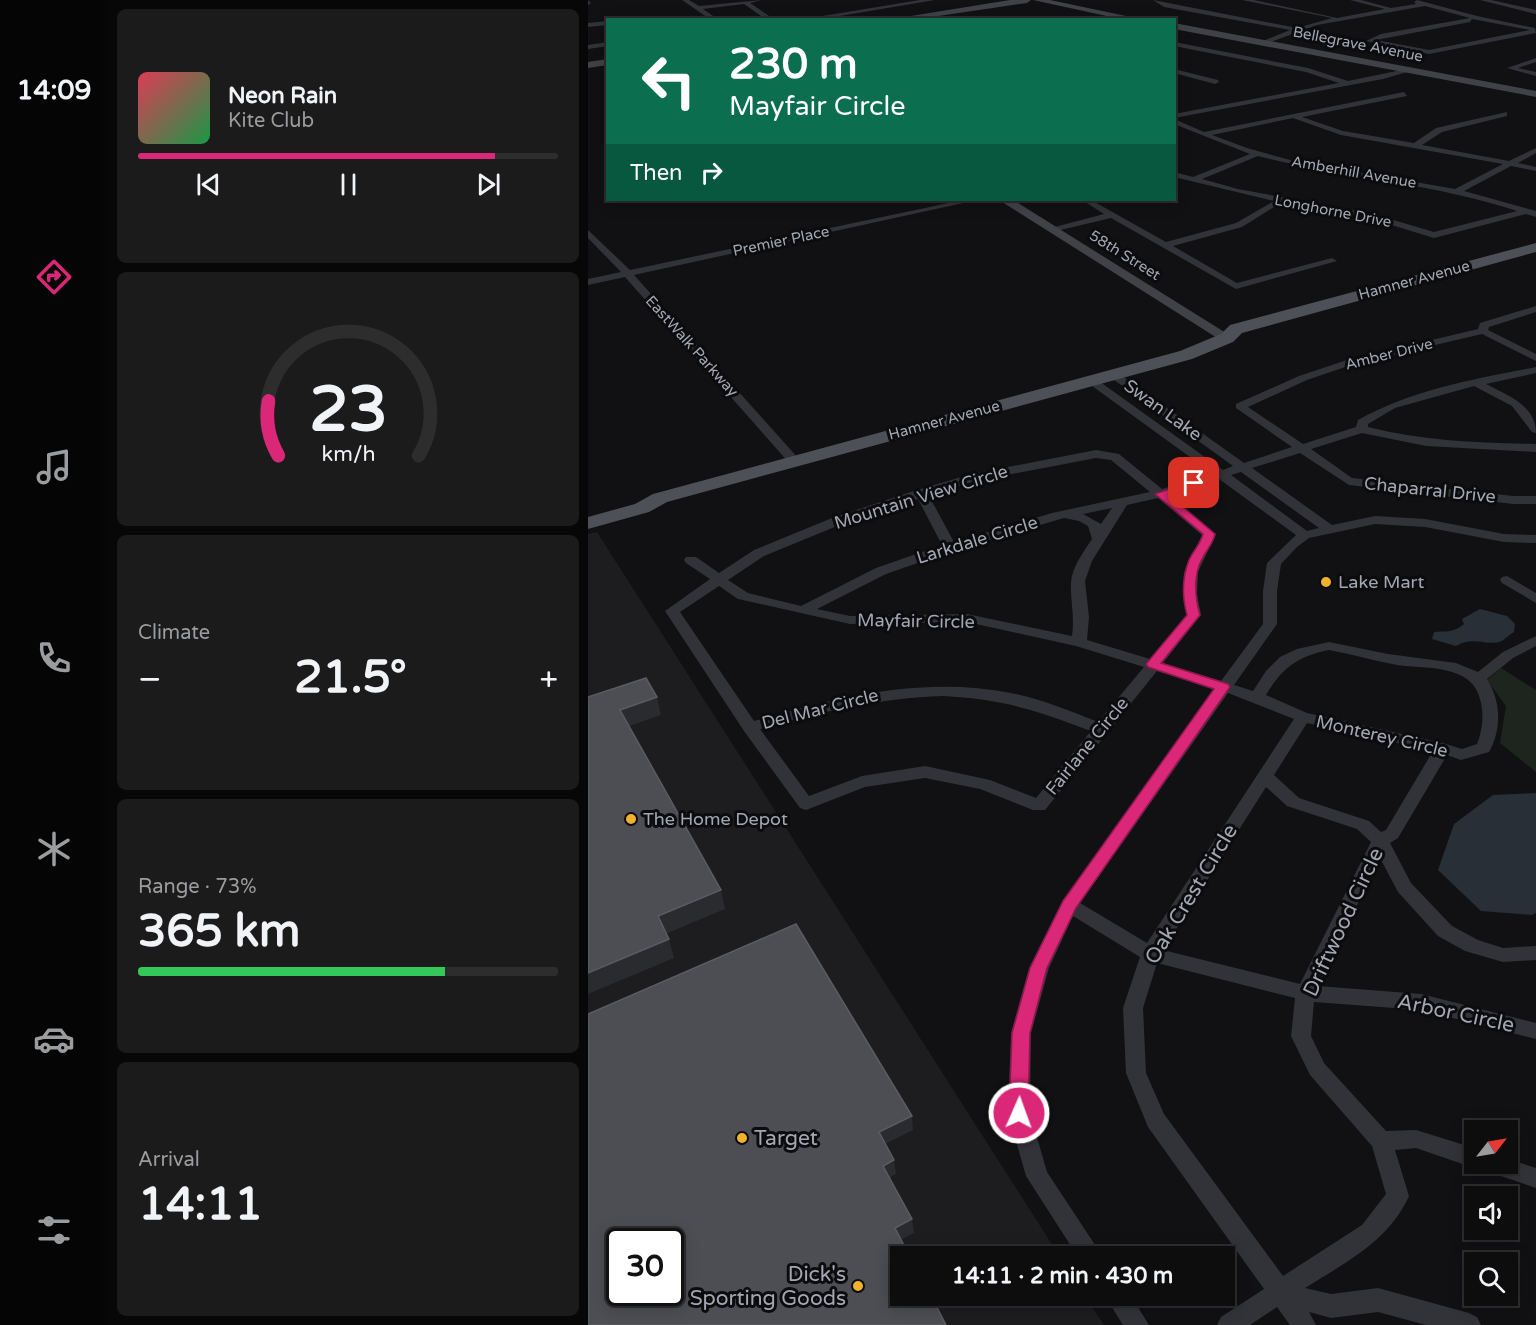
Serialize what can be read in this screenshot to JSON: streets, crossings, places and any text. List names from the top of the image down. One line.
{"streets":{"main road":["Bellegrave Avenue","58th Street","Hamner Avenue"],"street":["Amberhill Avenue","Longhorne Drive","Premier Place","EastWalk Parkway","Amber Drive","Swan Lake","Chaparral Drive","Mountain View Circle","Larkdale Circle","Mayfair Circle","Del Mar Circle","Monterey Circle","Fairlane Circle","Oak Crest Circle","Driftwood Circle","Arbor Circle"]},"crossings":[["Amberhill Avenue","Longhorne Drive"],["Premier Place","EastWalk Parkway"],["58th Street","Hamner Avenue"],["Hamner Avenue","EastWalk Parkway"],["Hamner Avenue","Swan Lake"],["Amber Drive","Chaparral Drive"],["Swan Lake","Larkdale Circle"],["Chaparral Drive","Larkdale Circle"],["Mountain View Circle","Larkdale Circle"],["Mountain View Circle","Mayfair Circle"],["Mountain View Circle","Fairlane Circle"],["Larkdale Circle","Mayfair Circle"],["Mayfair Circle","Monterey Circle"],["Mayfair Circle","Fairlane Circle"],["Del Mar Circle","Fairlane Circle"],["Monterey Circle","Oak Crest Circle"],["Monterey Circle","Driftwood Circle"],["Oak Crest Circle","Driftwood Circle"],["Oak Crest Circle","Arbor Circle"],["Driftwood Circle","Arbor Circle"]],"places":["Lake Mart","The Home Depot","Target","Dick's Sporting Goods"],"north":"top right","page":{"tabs":"14:09","turn":["230 m","Mayfair Circle"],"song":["Neon Rain","Kite Club"],"then":"Then","tile":["Climate",["Range · 73%","365 km"],["Arrival","14:11"]],"heat":["−","21.5°","+"],"limit":"30","trip":"14:11 · 2 min · 430 m","gauge":["23","km/h"]}}
